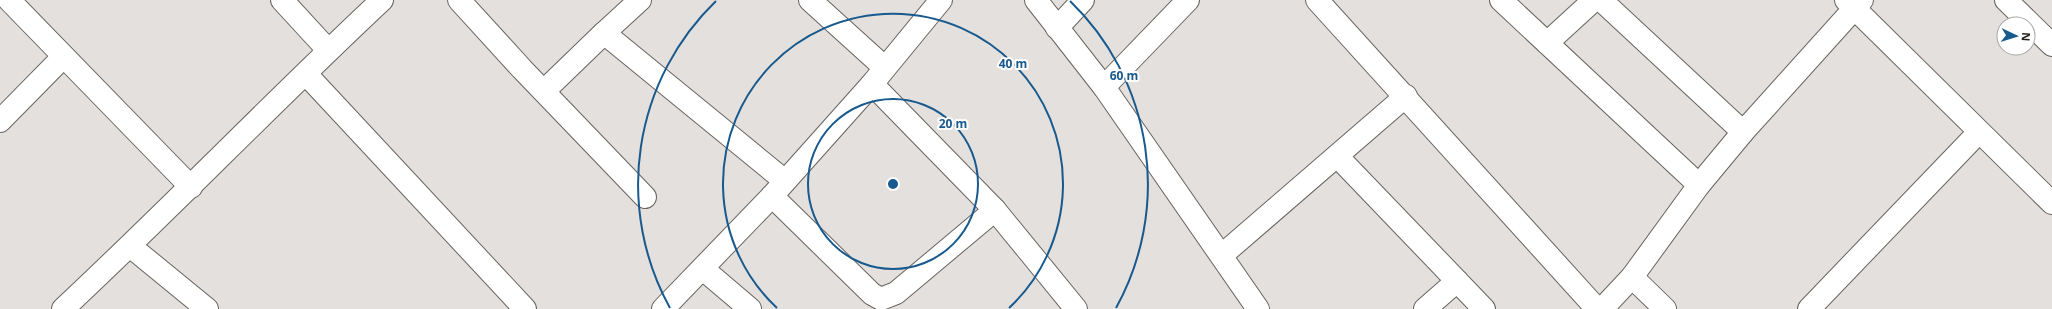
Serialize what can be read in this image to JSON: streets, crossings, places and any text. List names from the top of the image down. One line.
{"north":"right","rings":["40 m","60 m","20 m"]}
